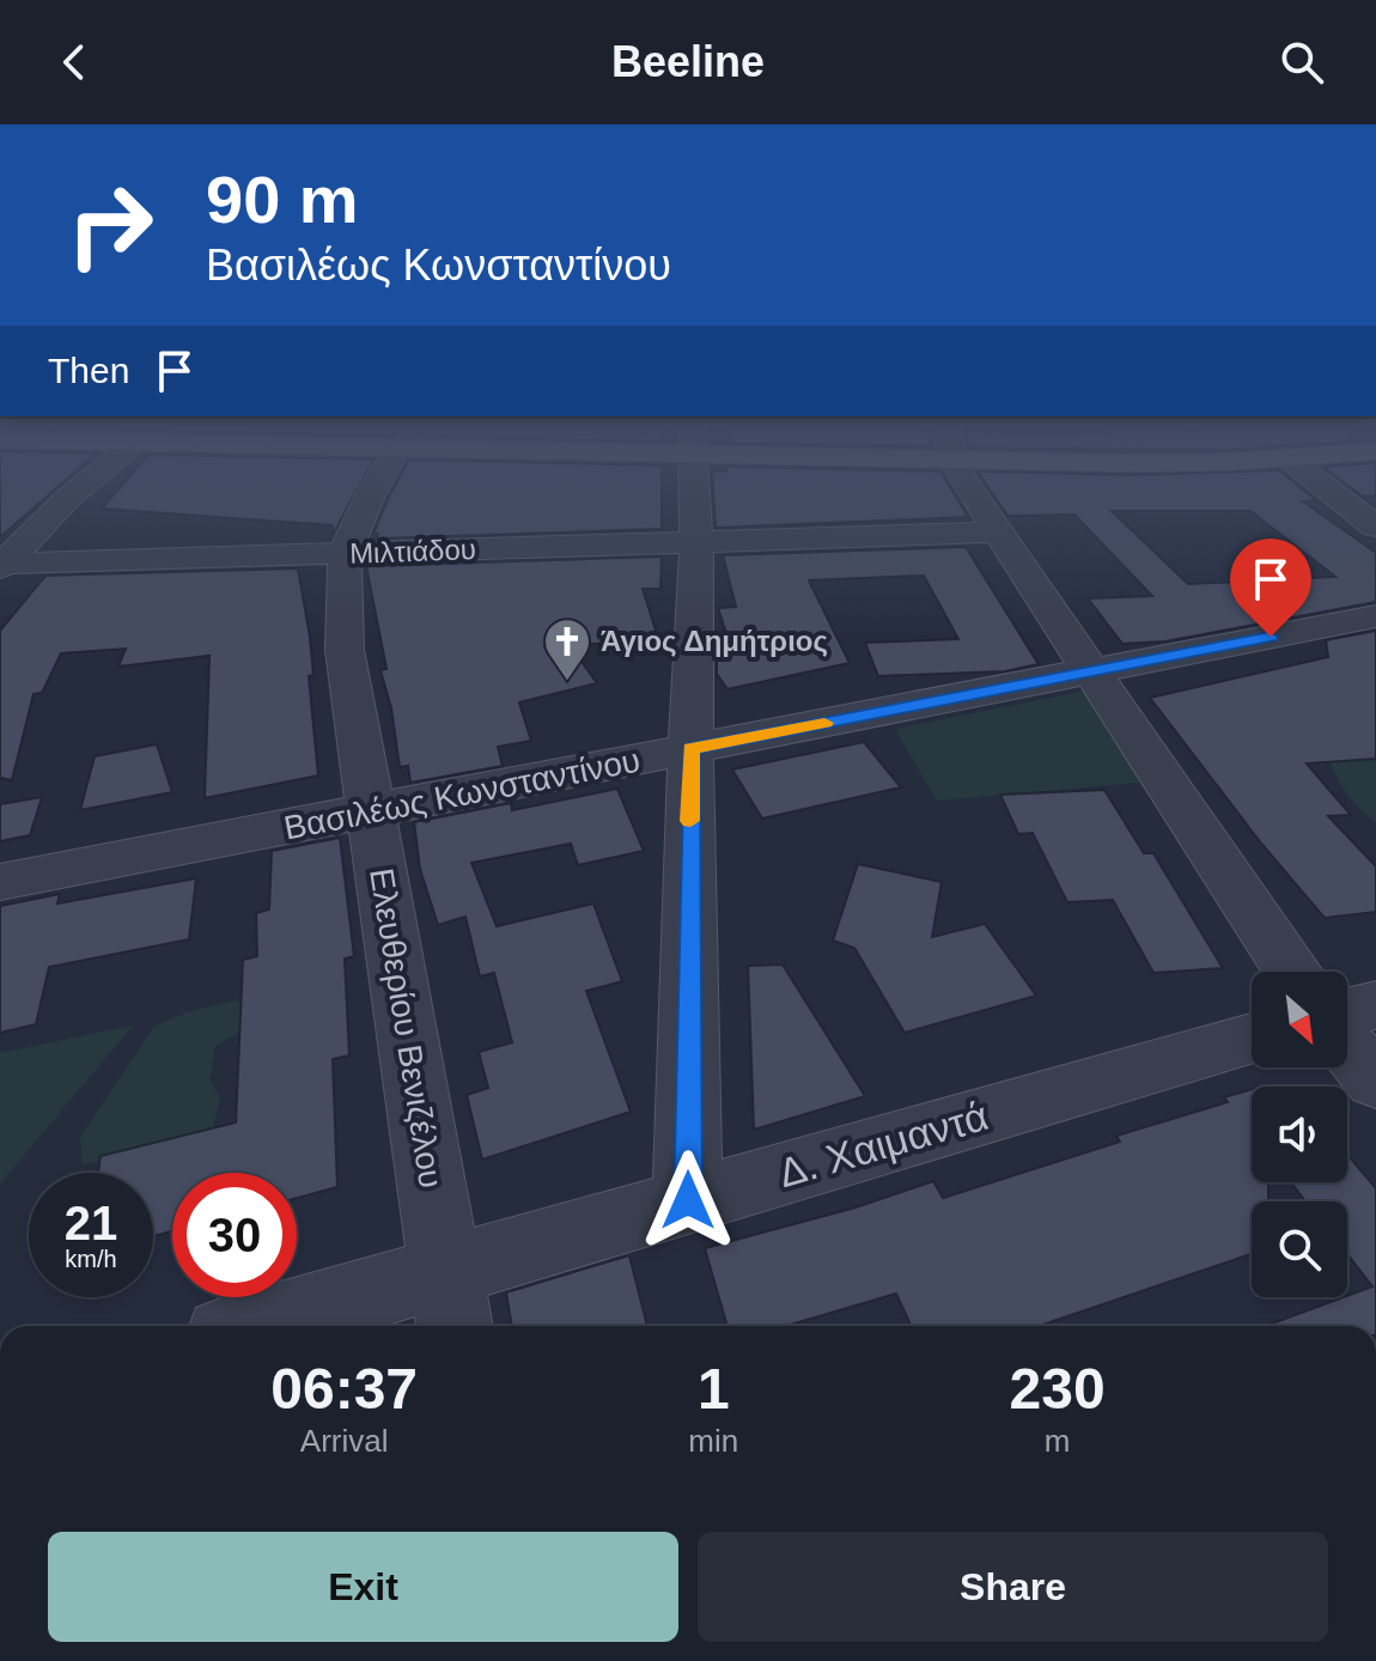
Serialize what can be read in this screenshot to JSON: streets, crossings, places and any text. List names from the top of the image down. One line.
{"streets":{"street":["Μιλτιάδου","Βασιλέως Κωνσταντίνου","Ελευθερίου Βενιζέλου","Δ. Χαιμαντά"]},"crossings":[["Μιλτιάδου","Ελευθερίου Βενιζέλου"],["Βασιλέως Κωνσταντίνου","Ελευθερίου Βενιζέλου"],["Ελευθερίου Βενιζέλου","Δ. Χαιμαντά"]],"places":{"church":["Άγιος Δημήτριος"]},"north":"bottom right","page":{"header":"Beeline","turn":["90 m","Βασιλέως Κωνσταντίνου"],"then":"Then","speed":"21 km/h","limit":"30","eta":["06:37","Arrival","1","min","230","m"],"buttons":["Exit","Share"]}}
